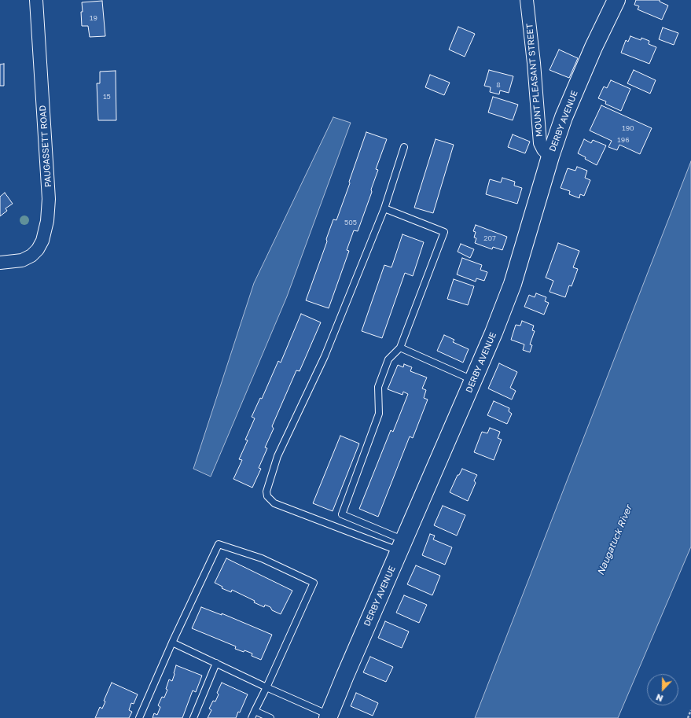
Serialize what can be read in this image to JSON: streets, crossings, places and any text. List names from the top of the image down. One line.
{"streets":{"main road":["DERBY AVENUE"],"street":["MOUNT PLEASANT STREET","PAUGASSETT ROAD"]},"crossings":[["MOUNT PLEASANT STREET","DERBY AVENUE"]],"water":["Naugatuck River"],"house_numbers":["19","8","15","190","196","505","207"],"north":"bottom"}
